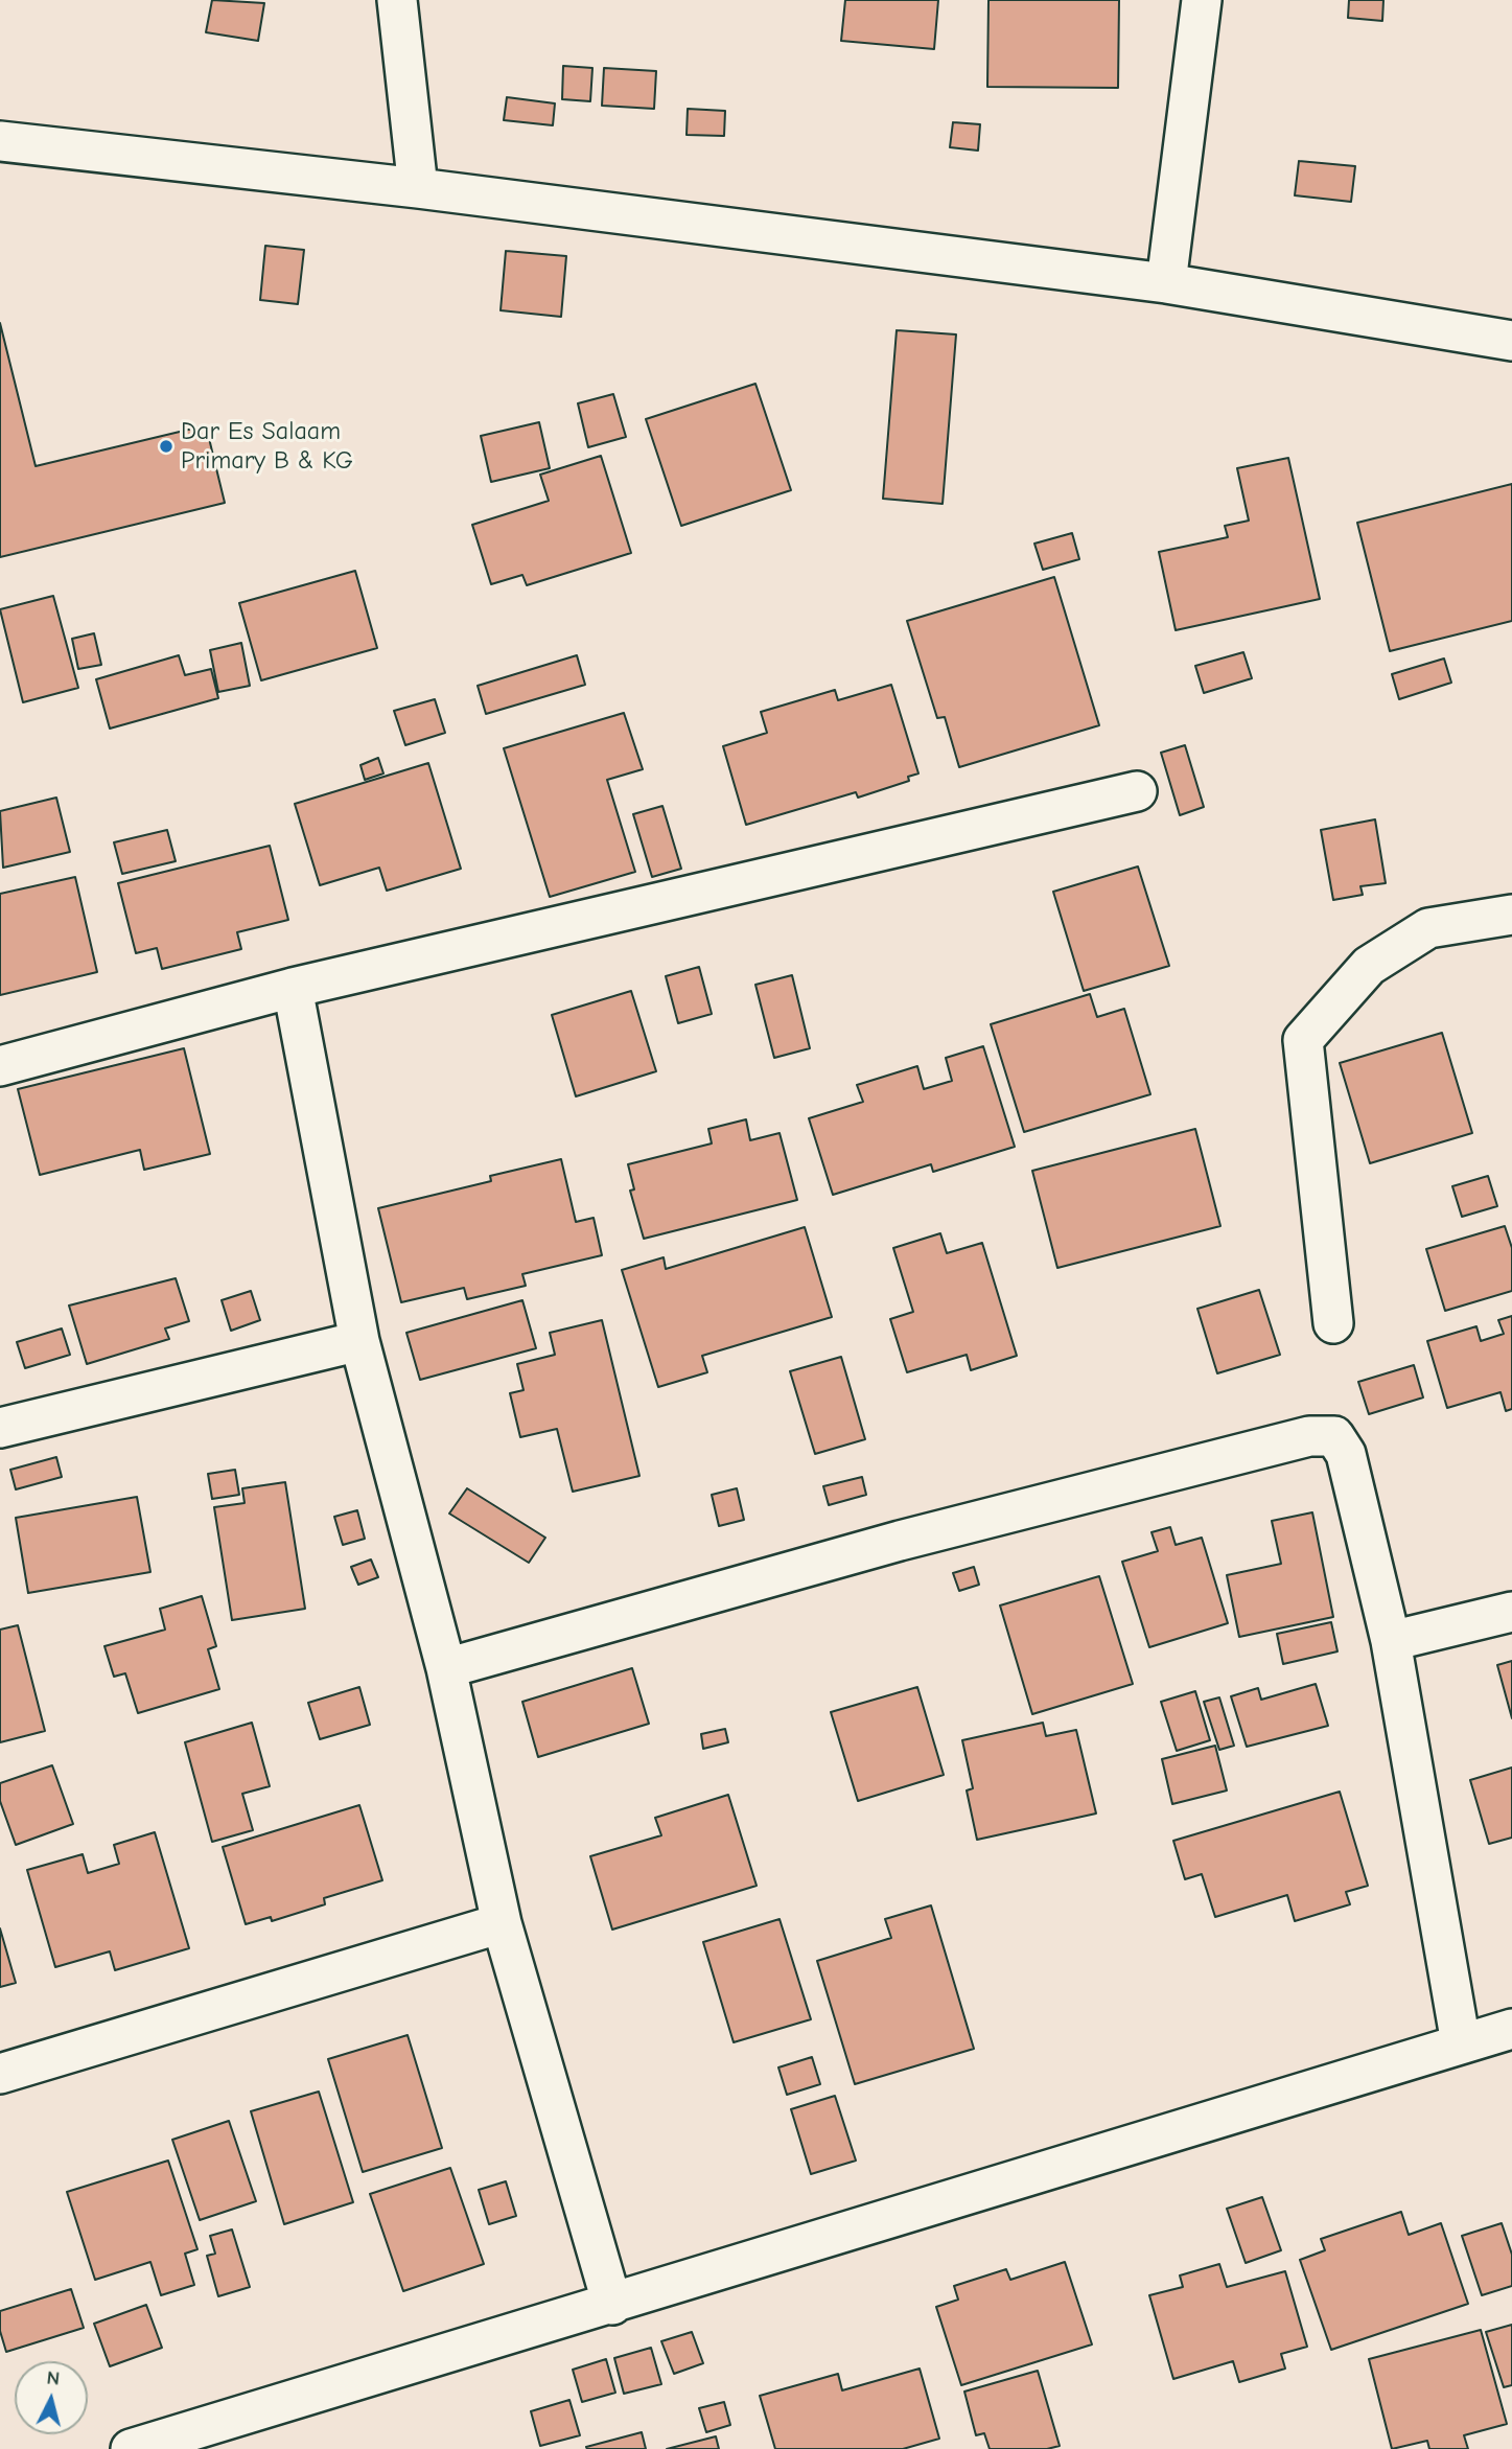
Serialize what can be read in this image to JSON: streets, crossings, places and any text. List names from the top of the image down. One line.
{"places":["Dar Es Salaam Primary B & KG"],"north":"top"}
